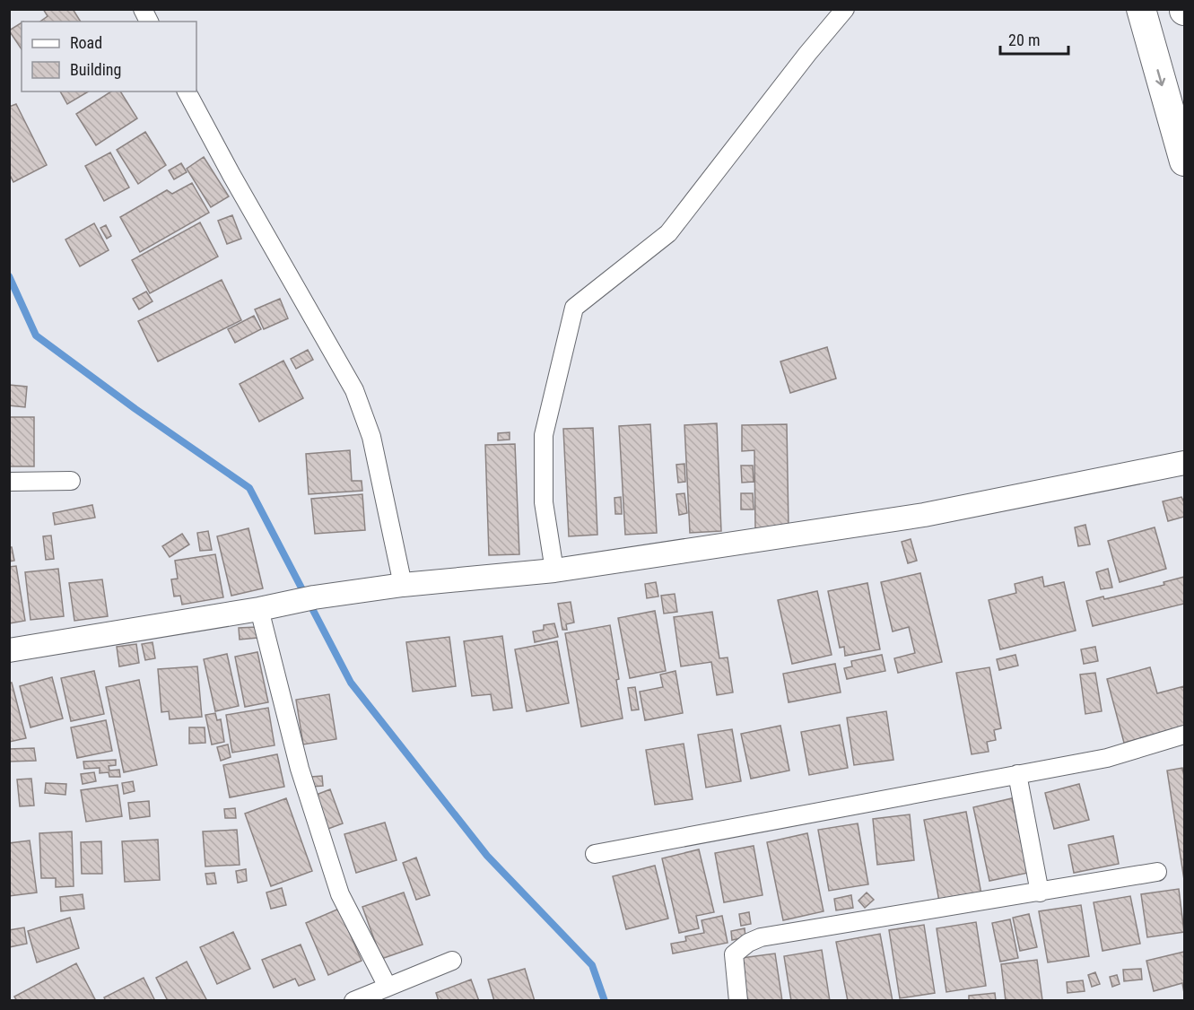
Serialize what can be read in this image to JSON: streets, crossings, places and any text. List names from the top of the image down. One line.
{"legend":["Road","Building"],"scale_bar":"20 m"}
